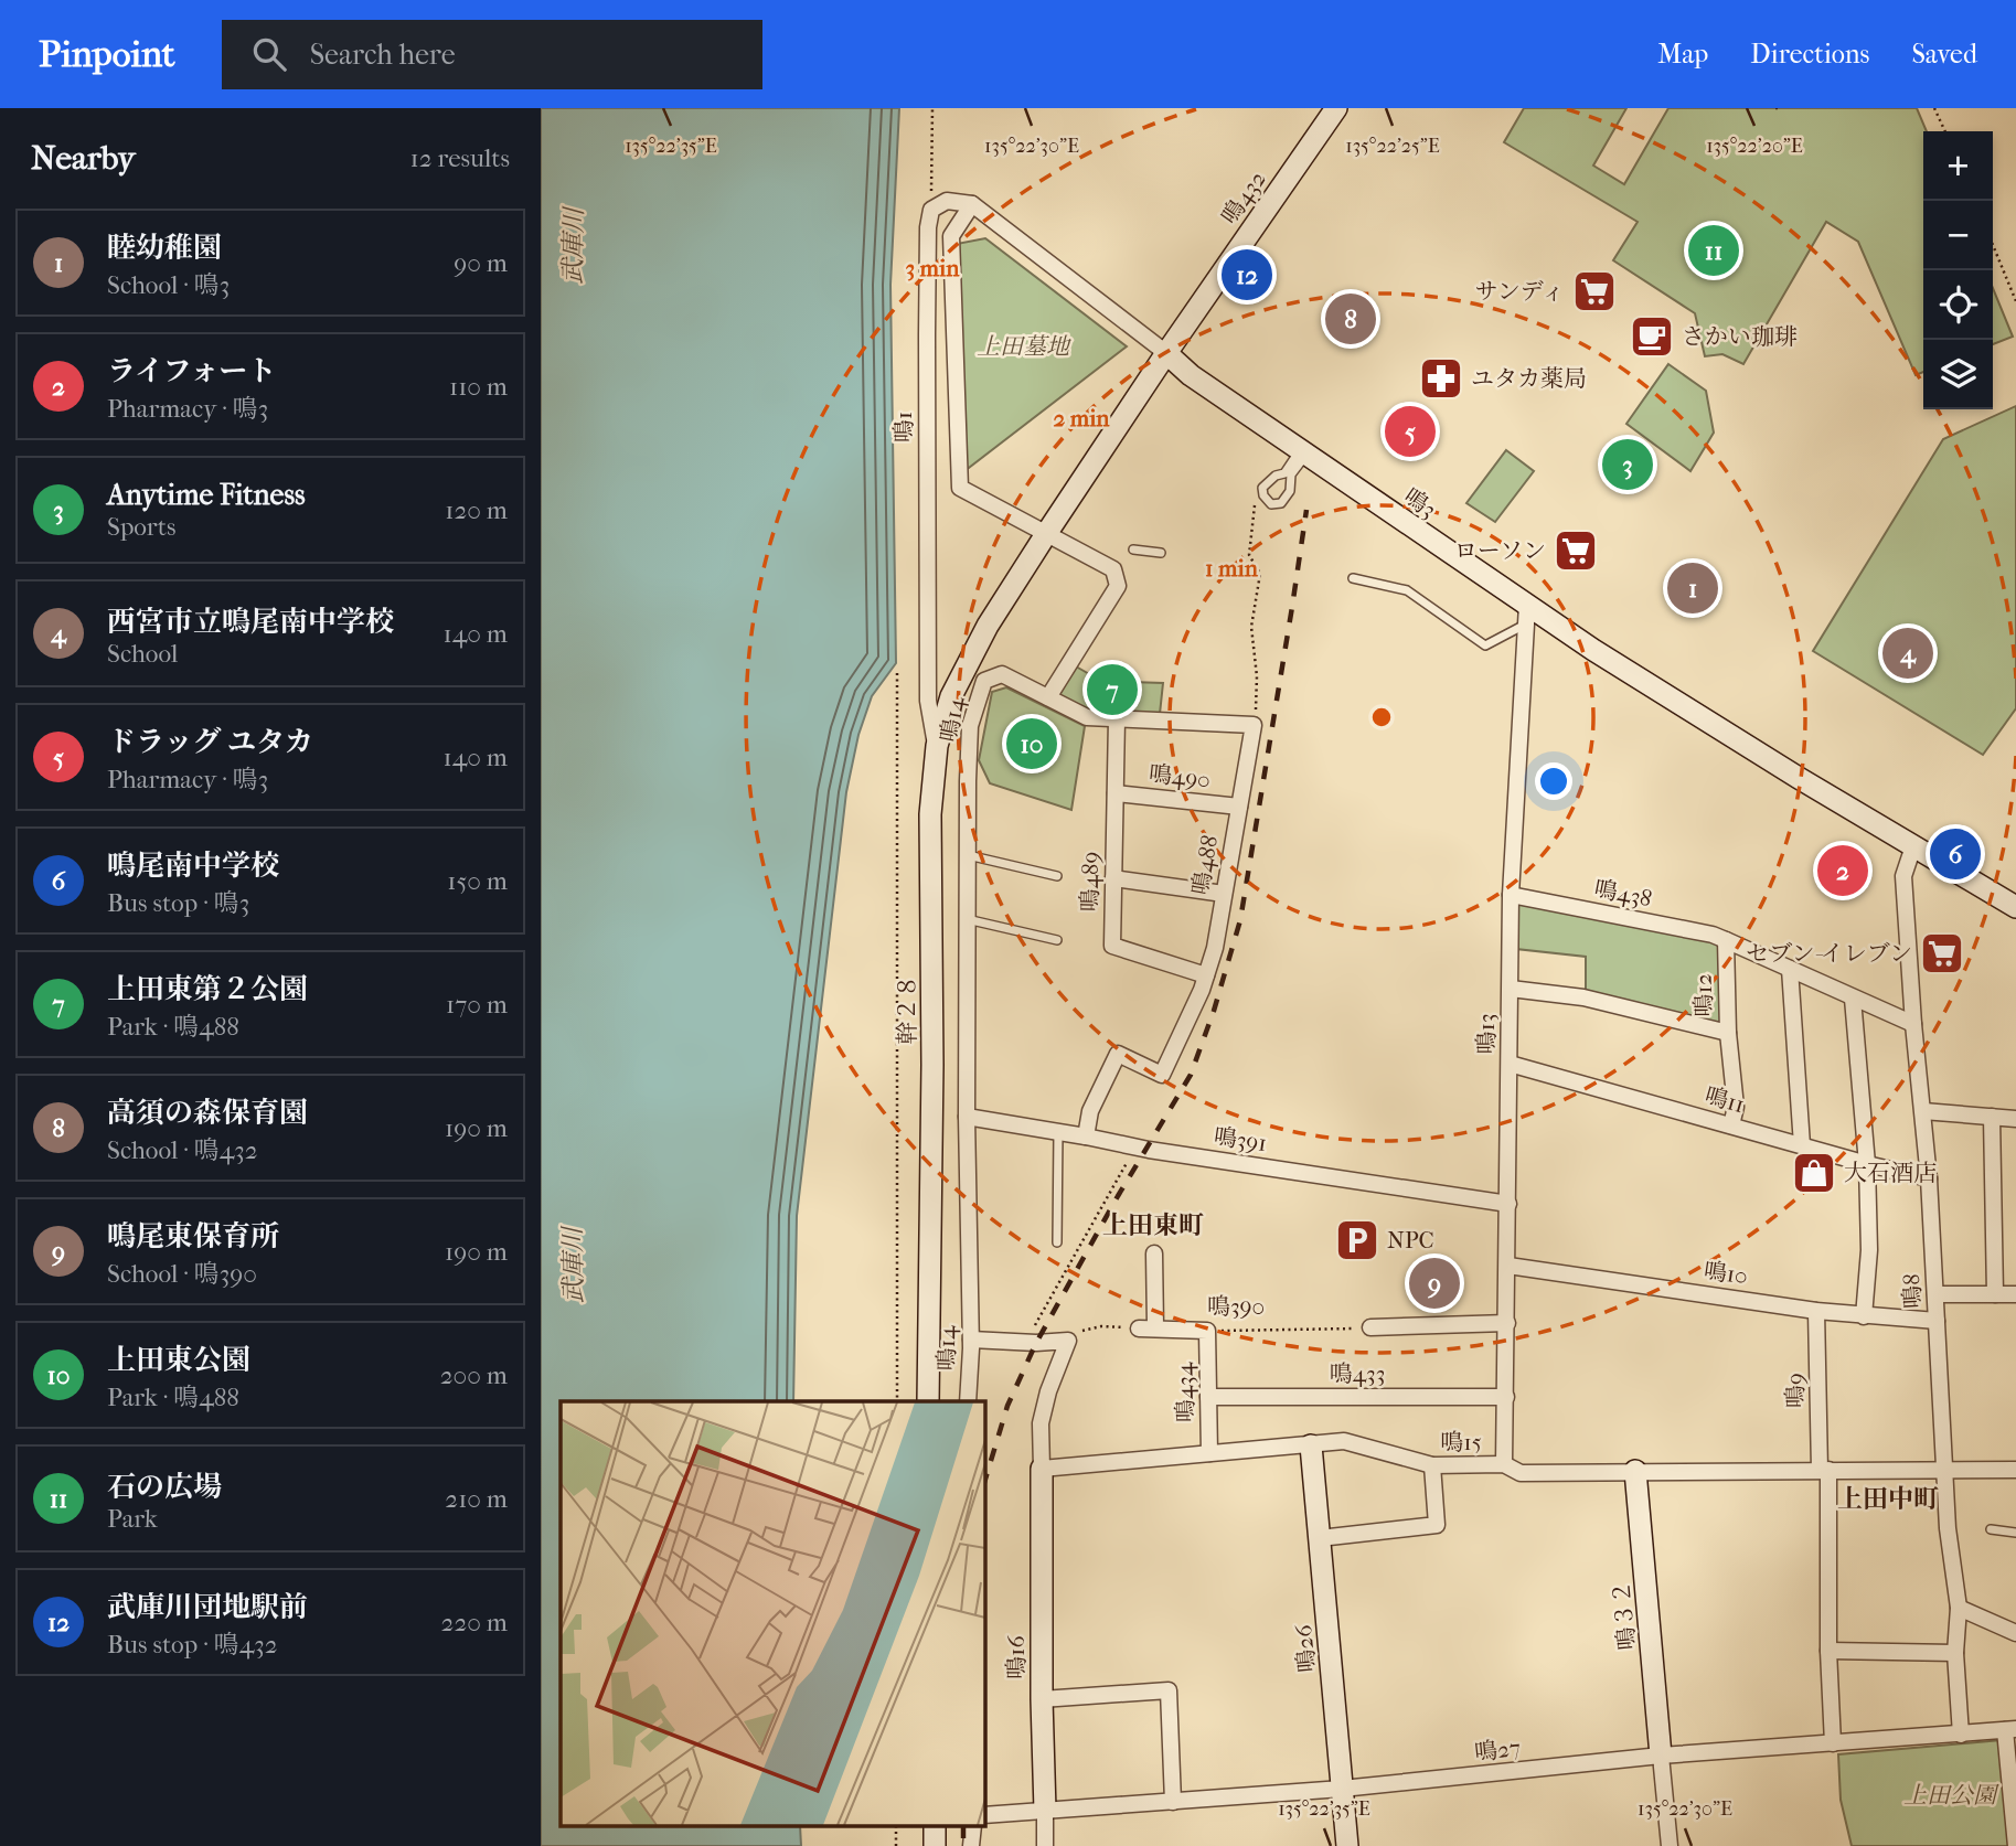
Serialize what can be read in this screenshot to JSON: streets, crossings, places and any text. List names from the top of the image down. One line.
{"streets":{"street":["鳴432","鳴1","鳴3","鳴14","鳴490","鳴488","鳴489","鳴438","鳴12","幹２８","鳴13","鳴11","鳴391","鳴10","鳴8","鳴390","鳴433","鳴9","鳴434","鳴15","鳴３２","鳴26","鳴16","鳴27"]},"crossings":[["鳴432","鳴3"],["鳴432","幹２８"],["鳴1","幹２８"],["鳴3","鳴13"],["鳴3","鳴8"],["鳴14","鳴391"],["鳴490","鳴488"],["鳴490","鳴489"],["鳴488","鳴489"],["鳴488","鳴391"],["鳴438","鳴12"],["鳴438","鳴13"],["鳴12","鳴13"],["鳴12","鳴8"],["鳴13","鳴11"],["鳴13","鳴391"],["鳴13","鳴10"],["鳴13","鳴433"],["鳴13","鳴15"],["鳴11","鳴8"],["鳴10","鳴8"],["鳴10","鳴9"],["鳴8","鳴15"],["鳴8","鳴27"],["鳴390","鳴434"],["鳴433","鳴434"],["鳴9","鳴15"],["鳴9","鳴27"],["鳴434","鳴15"],["鳴15","鳴３２"],["鳴15","鳴26"],["鳴15","鳴16"],["鳴３２","鳴27"],["鳴26","鳴27"],["鳴16","鳴27"]],"districts":["上田東町","上田中町"],"water":["武庫川"],"parks":["上田墓地","上田公園"],"places":{"supermarket":["サンディ","ローソン","セブン-イレブン"],"cafe":["さかい珈琲"],"pharmacy":["ユタカ薬局"],"shop":["大石酒店"],"parking":["NPC"]},"page":{"header":"Pinpoint","search":"Search here","nav":["Map","Directions","Saved"],"heading":["Nearby","12 results"],"map_buttons":["+","−"],"list":[{"mark":"1","name":"睦幼稚園","note":"School · 鳴3","value":"90 m"},{"mark":"2","name":"ライフォート","note":"Pharmacy · 鳴3","value":"110 m"},{"mark":"3","name":"Anytime Fitness","note":"Sports","value":"120 m"},{"mark":"4","name":"西宮市立鳴尾南中学校","note":"School","value":"140 m"},{"mark":"5","name":"ドラッグ ユタカ","note":"Pharmacy · 鳴3","value":"140 m"},{"mark":"6","name":"鳴尾南中学校","note":"Bus stop · 鳴3","value":"150 m"},{"mark":"7","name":"上田東第２公園","note":"Park · 鳴488","value":"170 m"},{"mark":"8","name":"高須の森保育園","note":"School · 鳴432","value":"190 m"},{"mark":"9","name":"鳴尾東保育所","note":"School · 鳴390","value":"190 m"},{"mark":"10","name":"上田東公園","note":"Park · 鳴488","value":"200 m"},{"mark":"11","name":"石の広場","note":"Park","value":"210 m"},{"mark":"12","name":"武庫川団地駅前","note":"Bus stop · 鳴432","value":"220 m"}],"pins":["11","12","8","5","3","1","4","7","10","6","2","9"]},"coordinates":["135°22'35\"E","135°22'30\"E","135°22'25\"E","135°22'20\"E"],"rings":["3 min","2 min","1 min"]}
